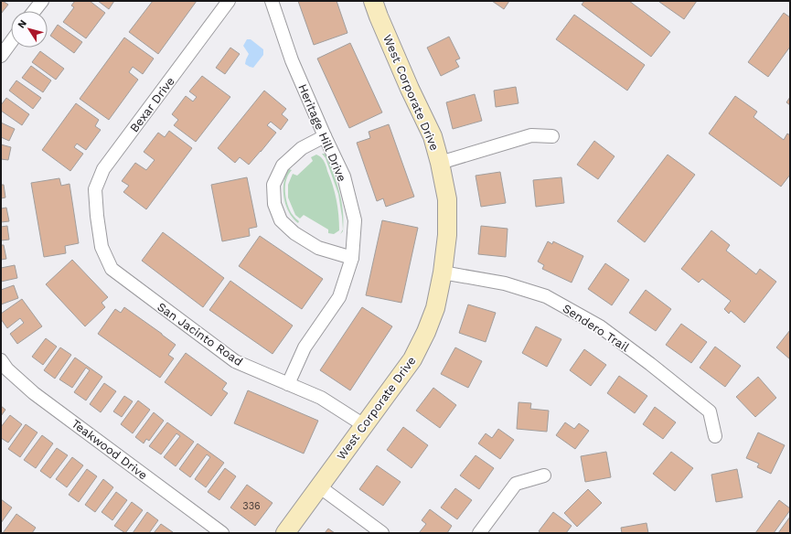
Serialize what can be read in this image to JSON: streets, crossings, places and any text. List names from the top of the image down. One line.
{"streets":{"street":["West Corporate Drive","Bexar Drive","Heritage Hill Drive","Sendero Trail","San Jacinto Road","Teakwood Drive"]},"crossings":[["West Corporate Drive","Sendero Trail"],["West Corporate Drive","San Jacinto Road"],["Bexar Drive","San Jacinto Road"],["Heritage Hill Drive","San Jacinto Road"]],"house_numbers":["336"],"north":"top left"}
